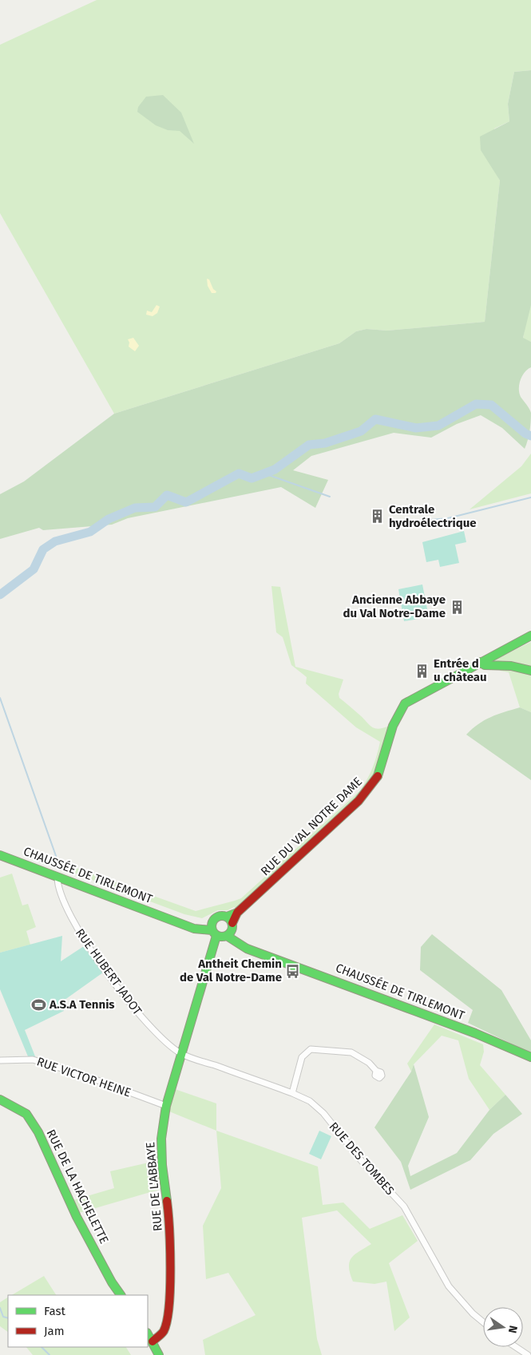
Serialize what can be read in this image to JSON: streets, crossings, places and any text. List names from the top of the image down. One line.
{"streets":{"main road":["RUE DU VAL NOTRE DAME","CHAUSSÉE DE TIRLEMONT","RUE DE LA HACHELETTE","RUE DE L'ABBAYE"],"street":["RUE HUBERT JADOT","RUE VICTOR HEINE","RUE DES TOMBES"]},"crossings":[["RUE DU VAL NOTRE DAME","CHAUSSÉE DE TIRLEMONT"],["CHAUSSÉE DE TIRLEMONT","RUE HUBERT JADOT"],["CHAUSSÉE DE TIRLEMONT","RUE DE L'ABBAYE"],["RUE HUBERT JADOT","RUE DES TOMBES"],["RUE HUBERT JADOT","RUE DE L'ABBAYE"],["RUE VICTOR HEINE","RUE DE L'ABBAYE"],["RUE DES TOMBES","RUE DE L'ABBAYE"]],"places":{"building":["Centrale hydroélectrique","Ancienne Abbaye du Val Notre-Dame","Entrée d u chàteau"],"bus stop":["Antheit Chemin de Val Notre-Dame"],"sports":["A.S.A Tennis"]},"legend":["Fast","Jam"],"north":"right"}
